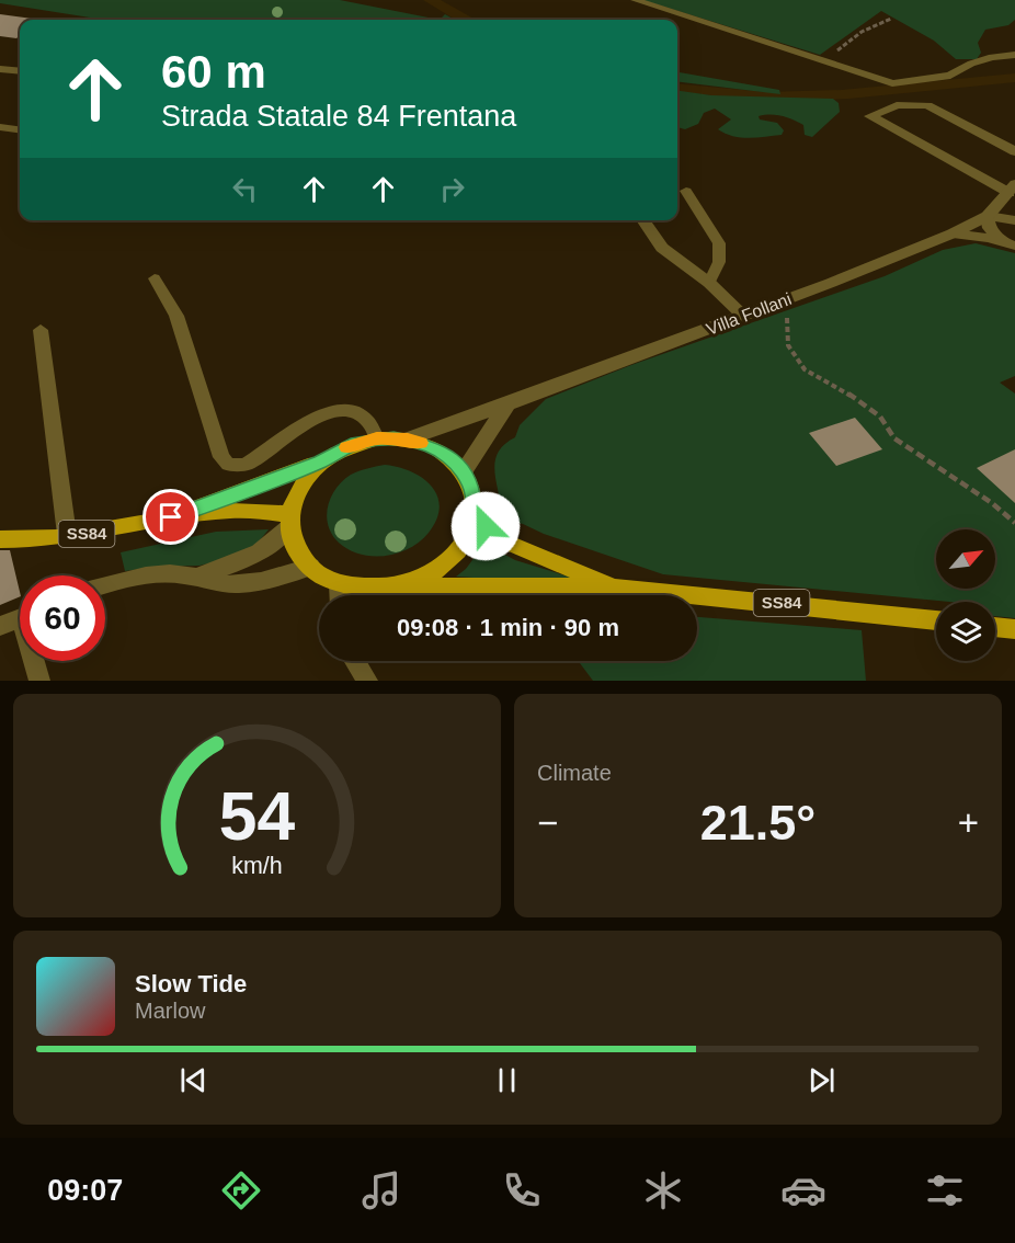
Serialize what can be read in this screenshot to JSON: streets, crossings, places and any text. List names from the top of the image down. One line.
{"streets":{"main road":["SS84"],"street":["Villa Follani"]},"crossings":[["Villa Follani","SS84"]],"north":"top right","page":{"turn":["60 m","Strada Statale 84 Frentana"],"limit":"60","trip":"09:08 · 1 min · 90 m","tile":"Climate","heat":["−","21.5°","+"],"song":["Slow Tide","Marlow"],"tabs":"09:07","gauge":["54","km/h"]}}
